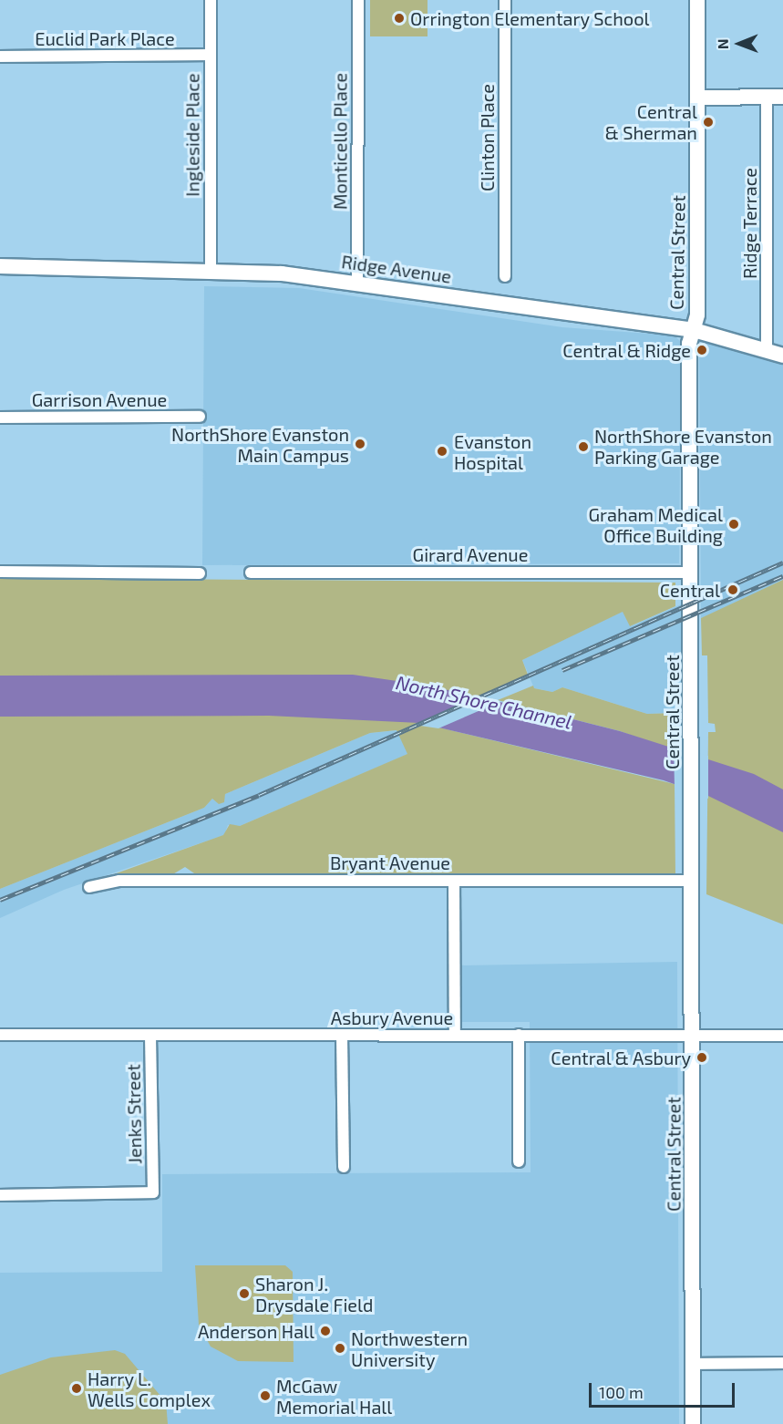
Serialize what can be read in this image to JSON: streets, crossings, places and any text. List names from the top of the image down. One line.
{"streets":{"main road":["Central Street","Ridge Avenue"],"street":["Euclid Park Place","Ingleside Place","Clinton Place","Monticello Place","Ridge Terrace","Garrison Avenue","Girard Avenue","Bryant Avenue","Asbury Avenue","Jenks Street"]},"crossings":[["Euclid Park Place","Ingleside Place"],["Ingleside Place","Ridge Avenue"],["Monticello Place","Ridge Avenue"],["Ridge Terrace","Ridge Avenue"],["Central Street","Ridge Avenue"],["Central Street","Girard Avenue"],["Central Street","Bryant Avenue"],["Central Street","Asbury Avenue"],["Asbury Avenue","Jenks Street"]],"water":["North Shore Channel"],"places":["Orrington Elementary School","Central & Sherman","Central & Ridge","NorthShore Evanston Main Campus","NorthShore Evanston Parking Garage","Evanston Hospital","Graham Medical Office Building","Central","Central & Asbury","Sharon J. Drysdale Field","Anderson Hall","Northwestern University","Harry L. Wells Complex","McGaw Memorial Hall"],"scale_bar":"100 m","north":"left"}
